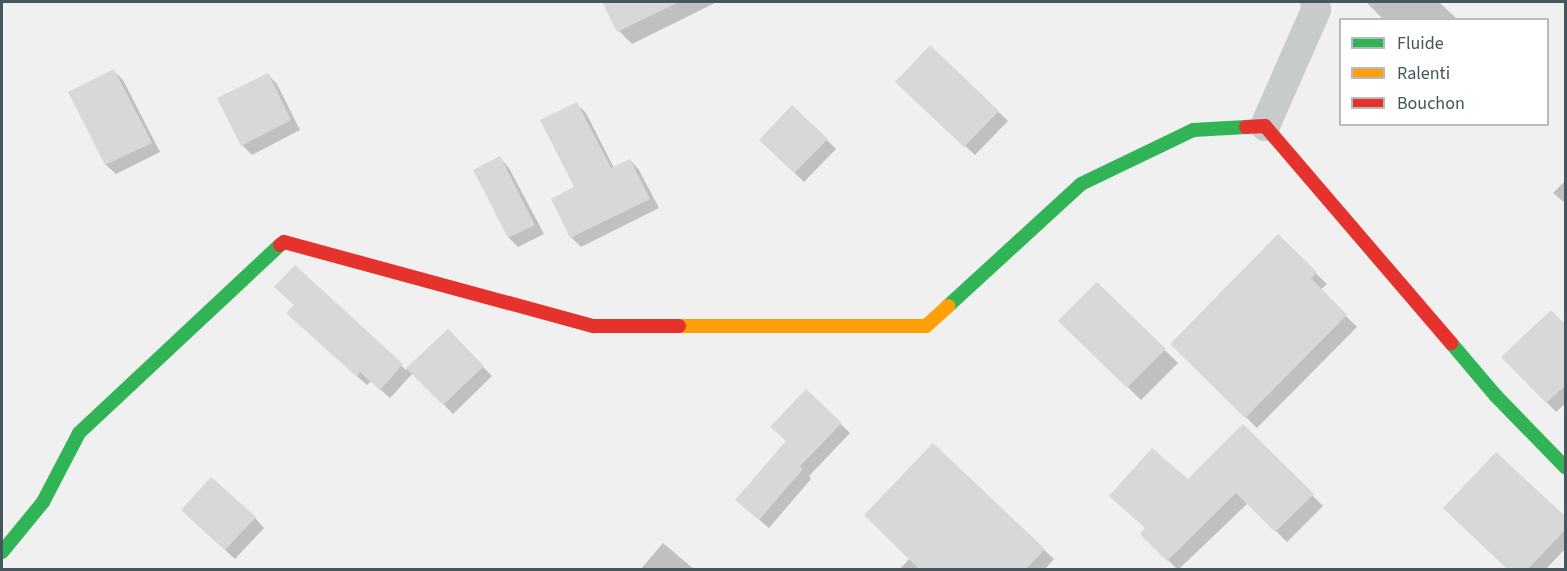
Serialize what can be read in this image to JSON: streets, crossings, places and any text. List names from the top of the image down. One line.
{"legend":["Fluide","Ralenti","Bouchon"]}
